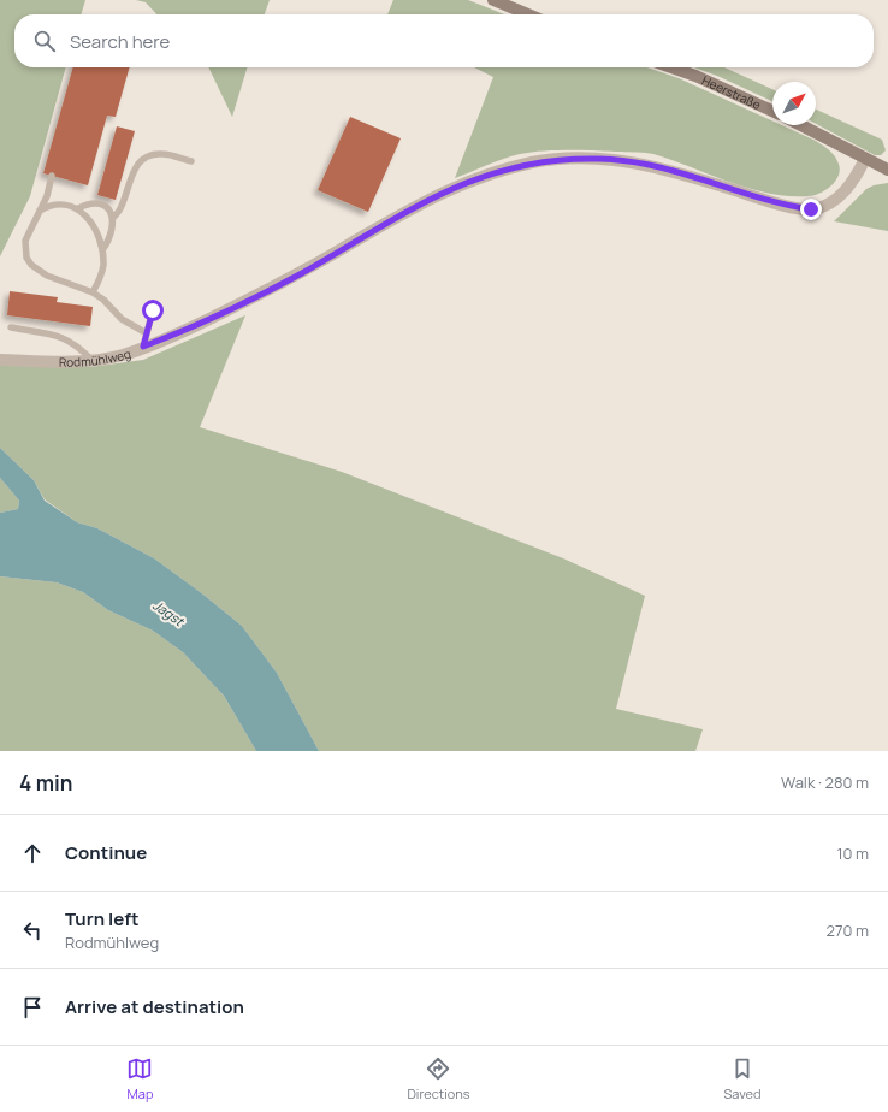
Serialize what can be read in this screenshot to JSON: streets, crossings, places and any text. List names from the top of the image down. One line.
{"streets":{"street":["Heerstraße","Rodmühlweg"]},"water":["Jagst"],"north":"top right","page":{"search":"Search here","heading":["4 min","Walk · 280 m"],"list":[["Continue","10 m"],["Turn left","Rodmühlweg","270 m"],"Arrive at destination"],"nav":["Map","Directions","Saved"]}}
